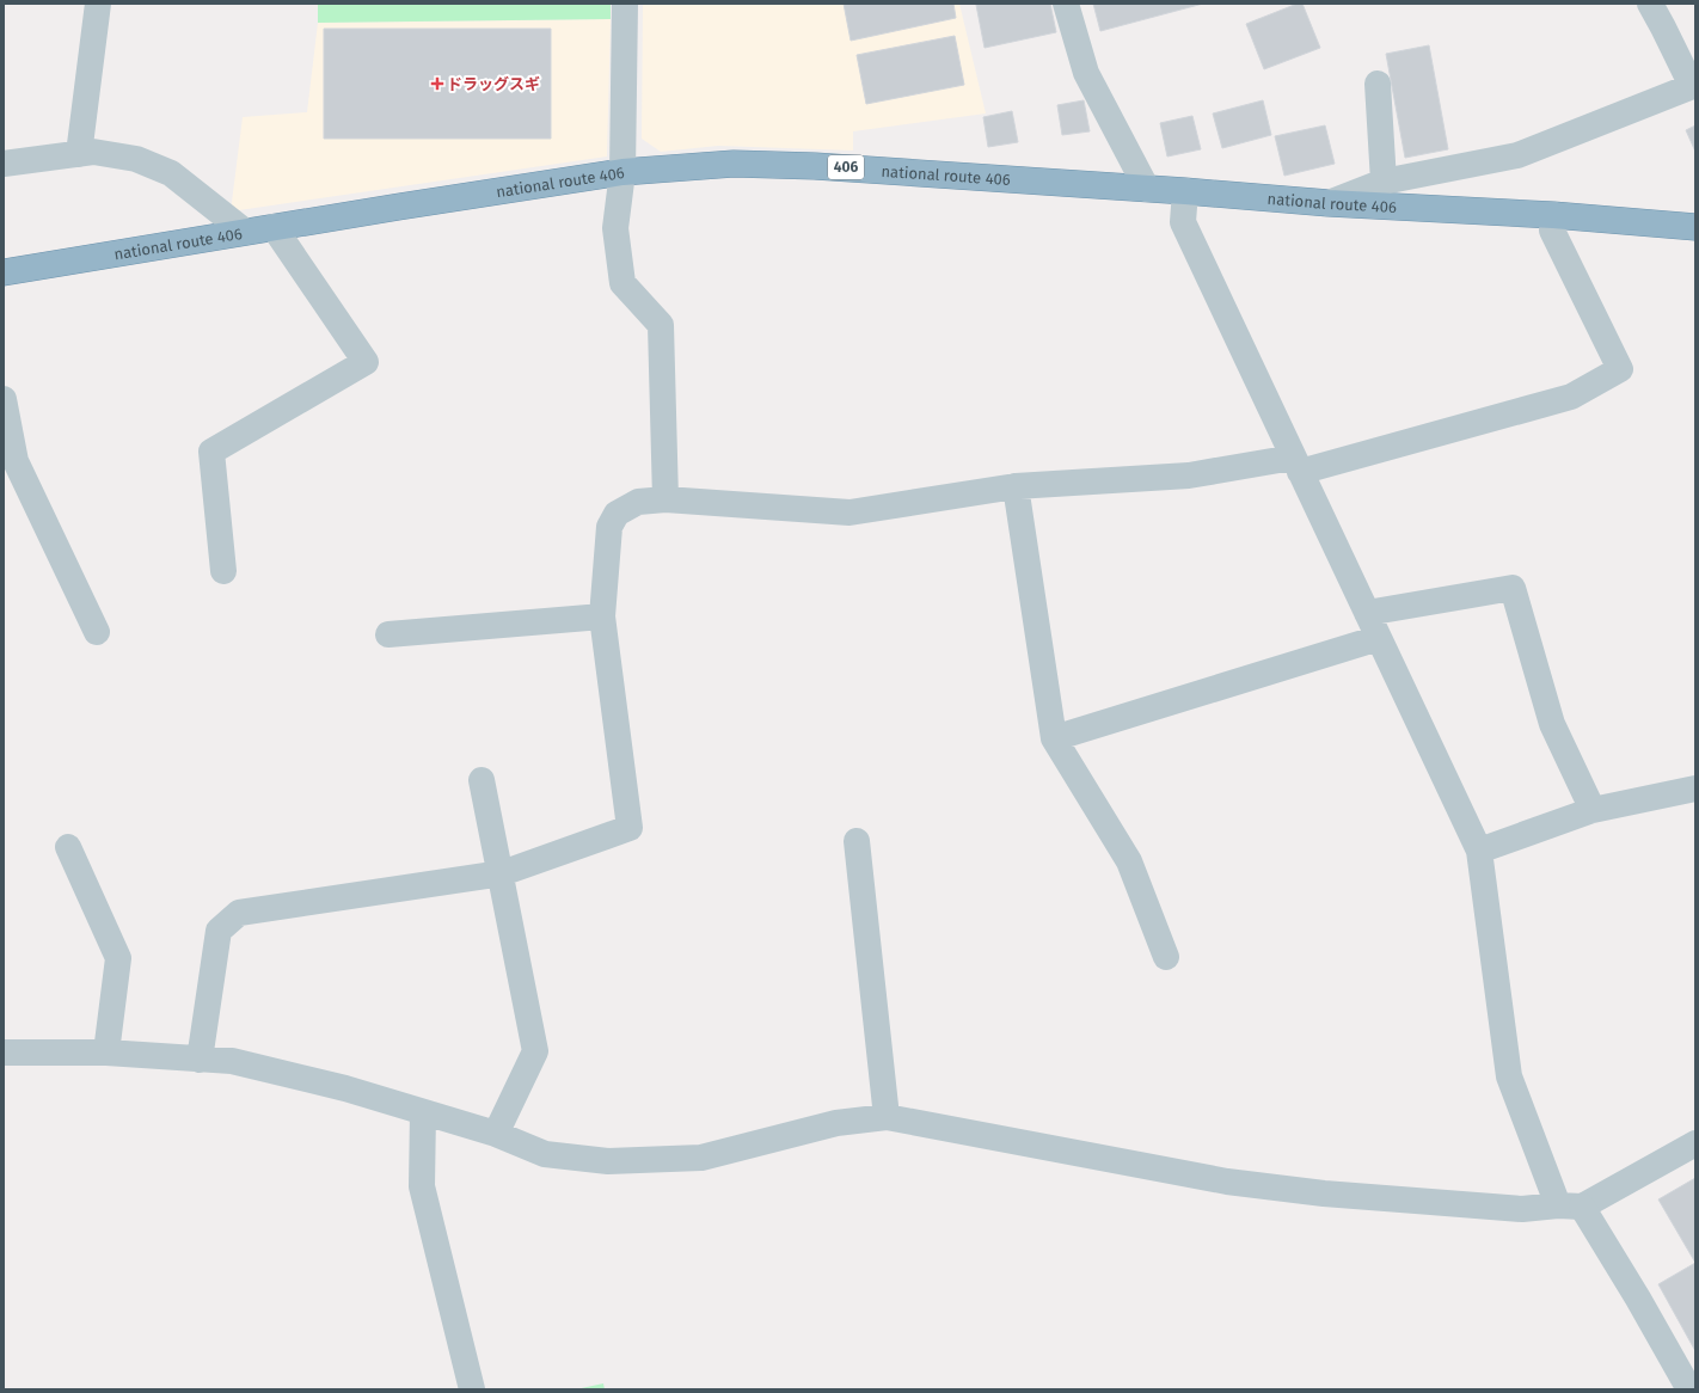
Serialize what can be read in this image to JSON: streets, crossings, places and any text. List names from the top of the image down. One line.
{"streets":{"highway":["406","national route 406"]},"places":{"health":["ドラッグスギ"]}}
